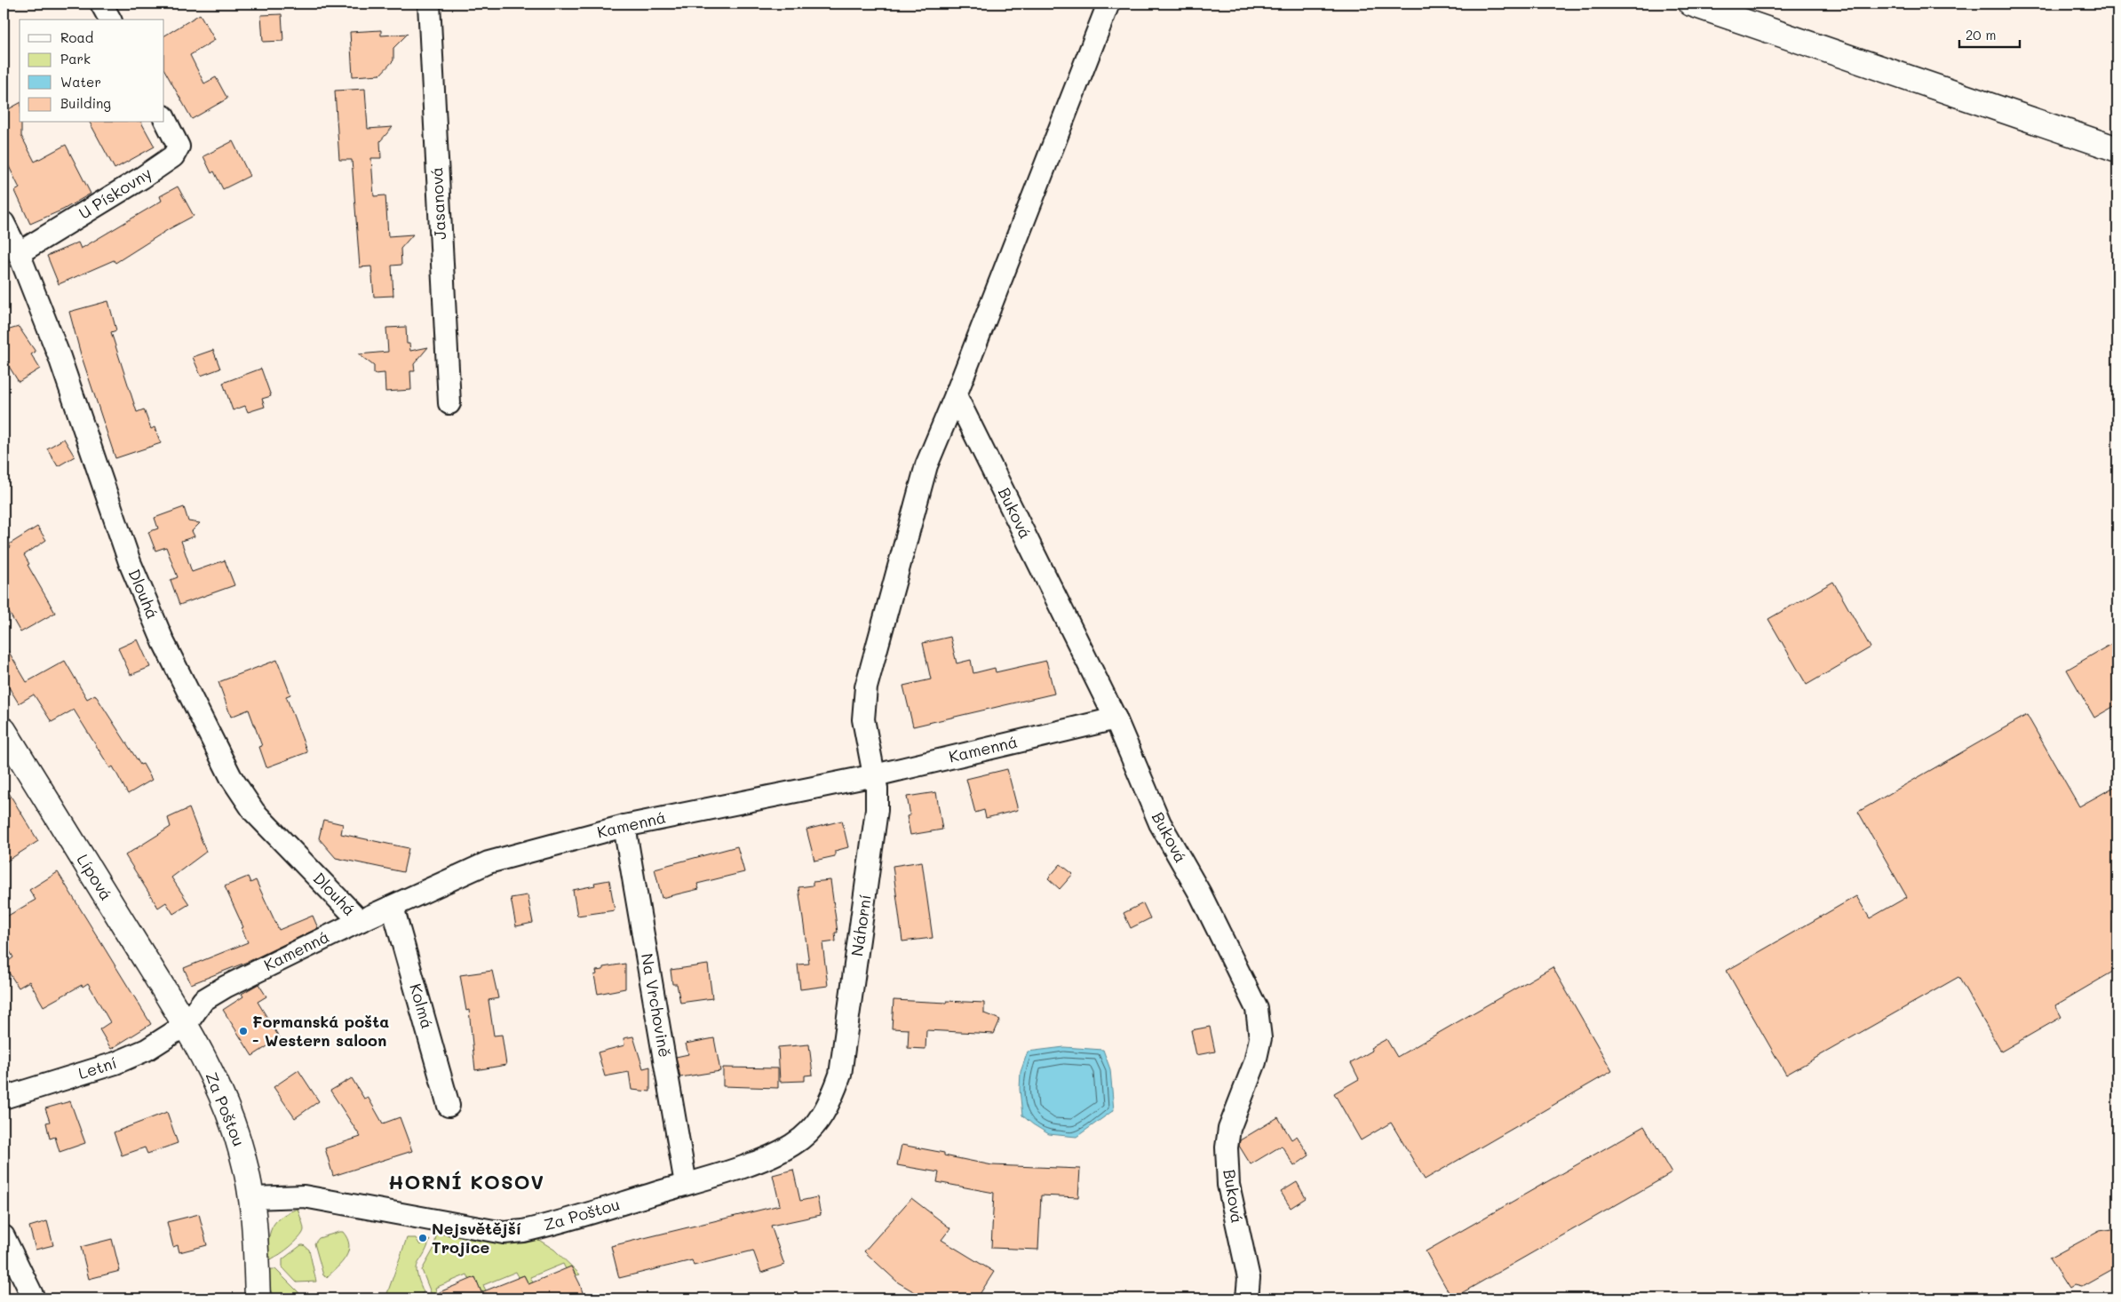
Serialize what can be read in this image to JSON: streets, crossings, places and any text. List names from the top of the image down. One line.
{"streets":{"street":["U Pískovny","Jasanová","Buková","Dlouhá","Kamenná","Lípová","Náhorní","Na Vrchovině","Kolmá","Letní","Za Poštou"]},"crossings":[["U Pískovny","Dlouhá"],["Buková","Kamenná"],["Buková","Náhorní"],["Dlouhá","Kamenná"],["Kamenná","Lípová"],["Kamenná","Náhorní"],["Kamenná","Na Vrchovině"],["Kamenná","Kolmá"],["Kamenná","Letní"],["Kamenná","Za Poštou"],["Lípová","Letní"],["Lípová","Za Poštou"],["Náhorní","Za Poštou"],["Na Vrchovině","Za Poštou"],["Letní","Za Poštou"]],"districts":["HORNÍ KOSOV"],"places":["Formanská pošta - Western saloon","Nejsvětější Trojice"],"legend":["Road","Park","Water","Building"],"scale_bar":"20 m"}
